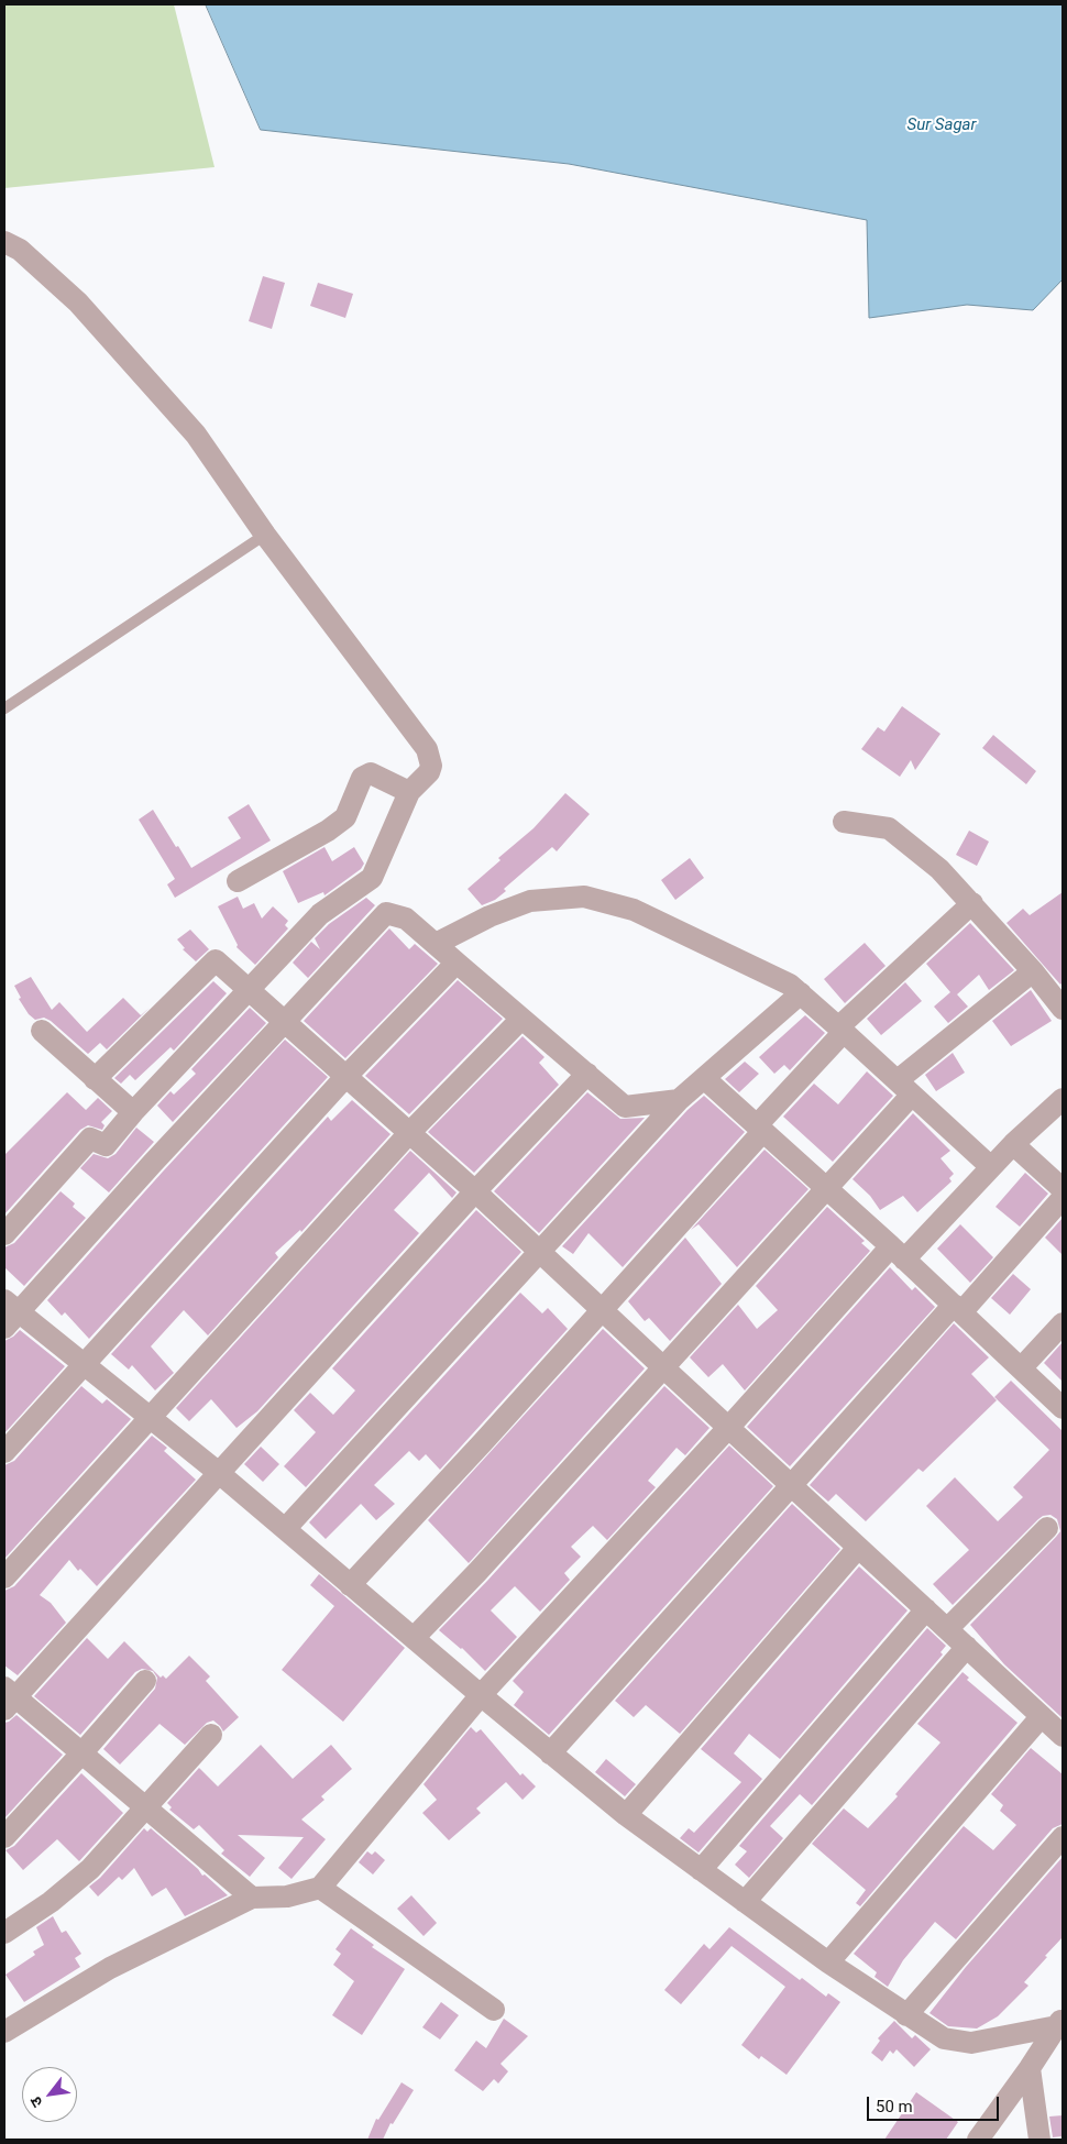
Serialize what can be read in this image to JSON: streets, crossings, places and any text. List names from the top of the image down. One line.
{"water":["Sur Sagar"],"scale_bar":"50 m","north":"bottom left"}
